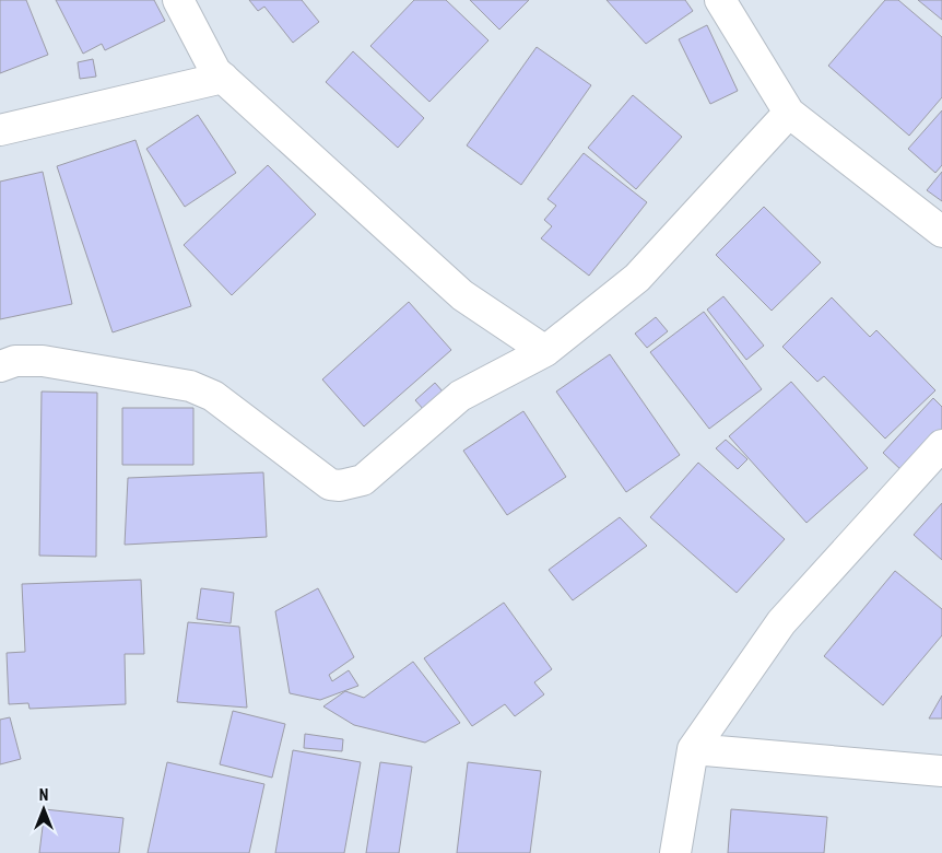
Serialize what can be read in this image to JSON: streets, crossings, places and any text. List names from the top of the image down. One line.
{"north":"top"}
